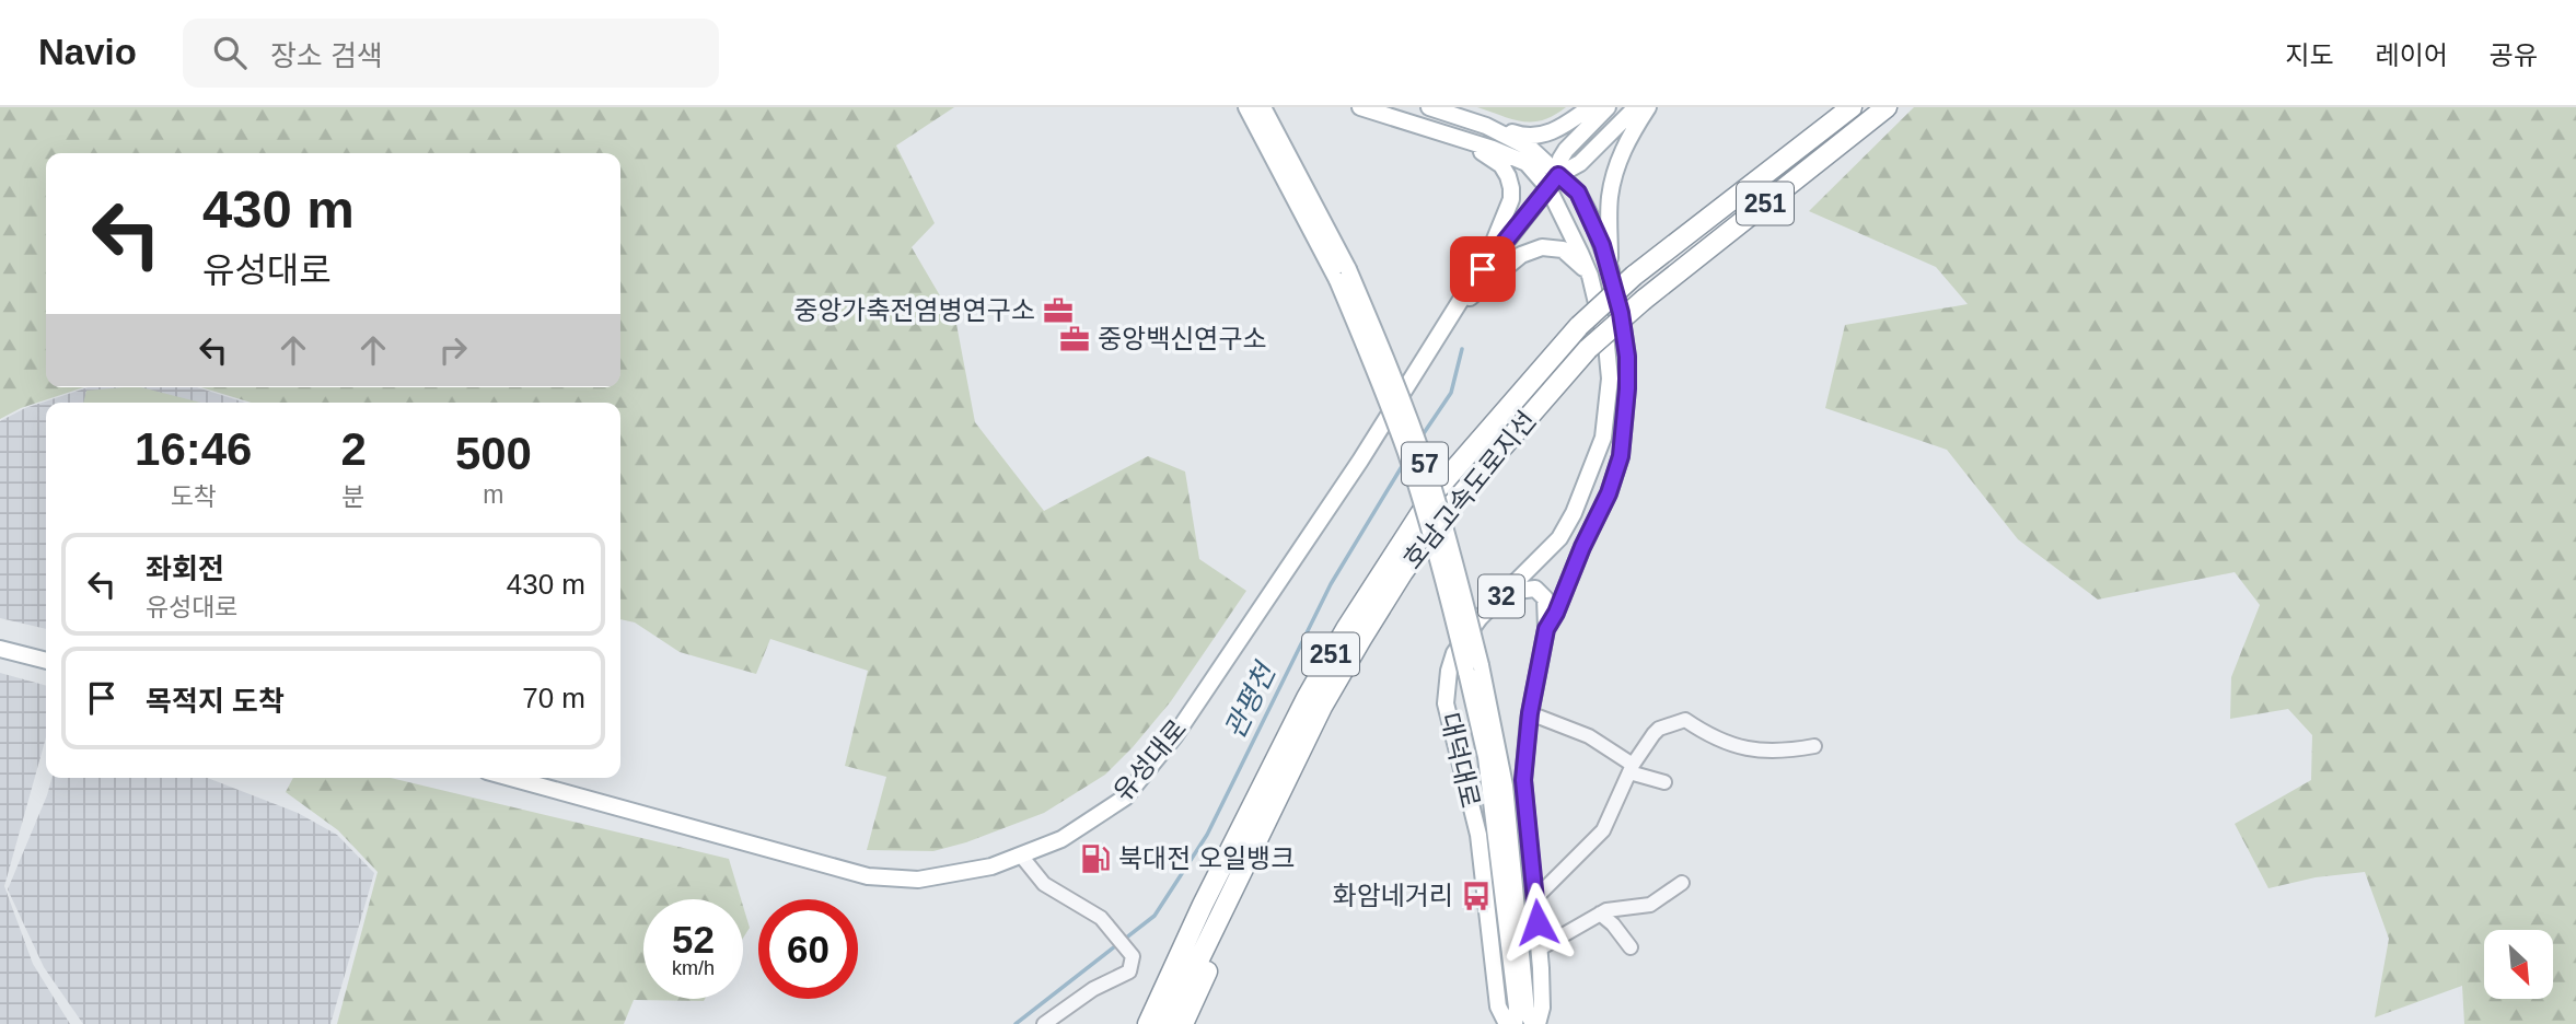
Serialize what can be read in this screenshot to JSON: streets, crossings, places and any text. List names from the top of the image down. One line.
{"streets":{"highway":["251","호남고속도로지선"],"main road":["57","32","유성대로","대덕대로"]},"crossings":[["57","대덕대로"],["32","대덕대로"],["유성대로","대덕대로"]],"water":["관평천"],"places":{"office":["중앙가축전염병연구소","중앙백신연구소"],"fuel station":["북대전 오일뱅크"],"bus stop":["화암네거리"]},"north":"bottom right","page":{"header":"Navio","search":"장소 검색","nav":["지도","레이어","공유"],"turn":["430 m","유성대로"],"eta":["16:46","도착","2","분","500","m"],"list":[{"name":"좌회전","note":"유성대로","value":"430 m"},{"name":"목적지 도착","value":"70 m"}],"speed":"52 km/h","limit":"60"}}
